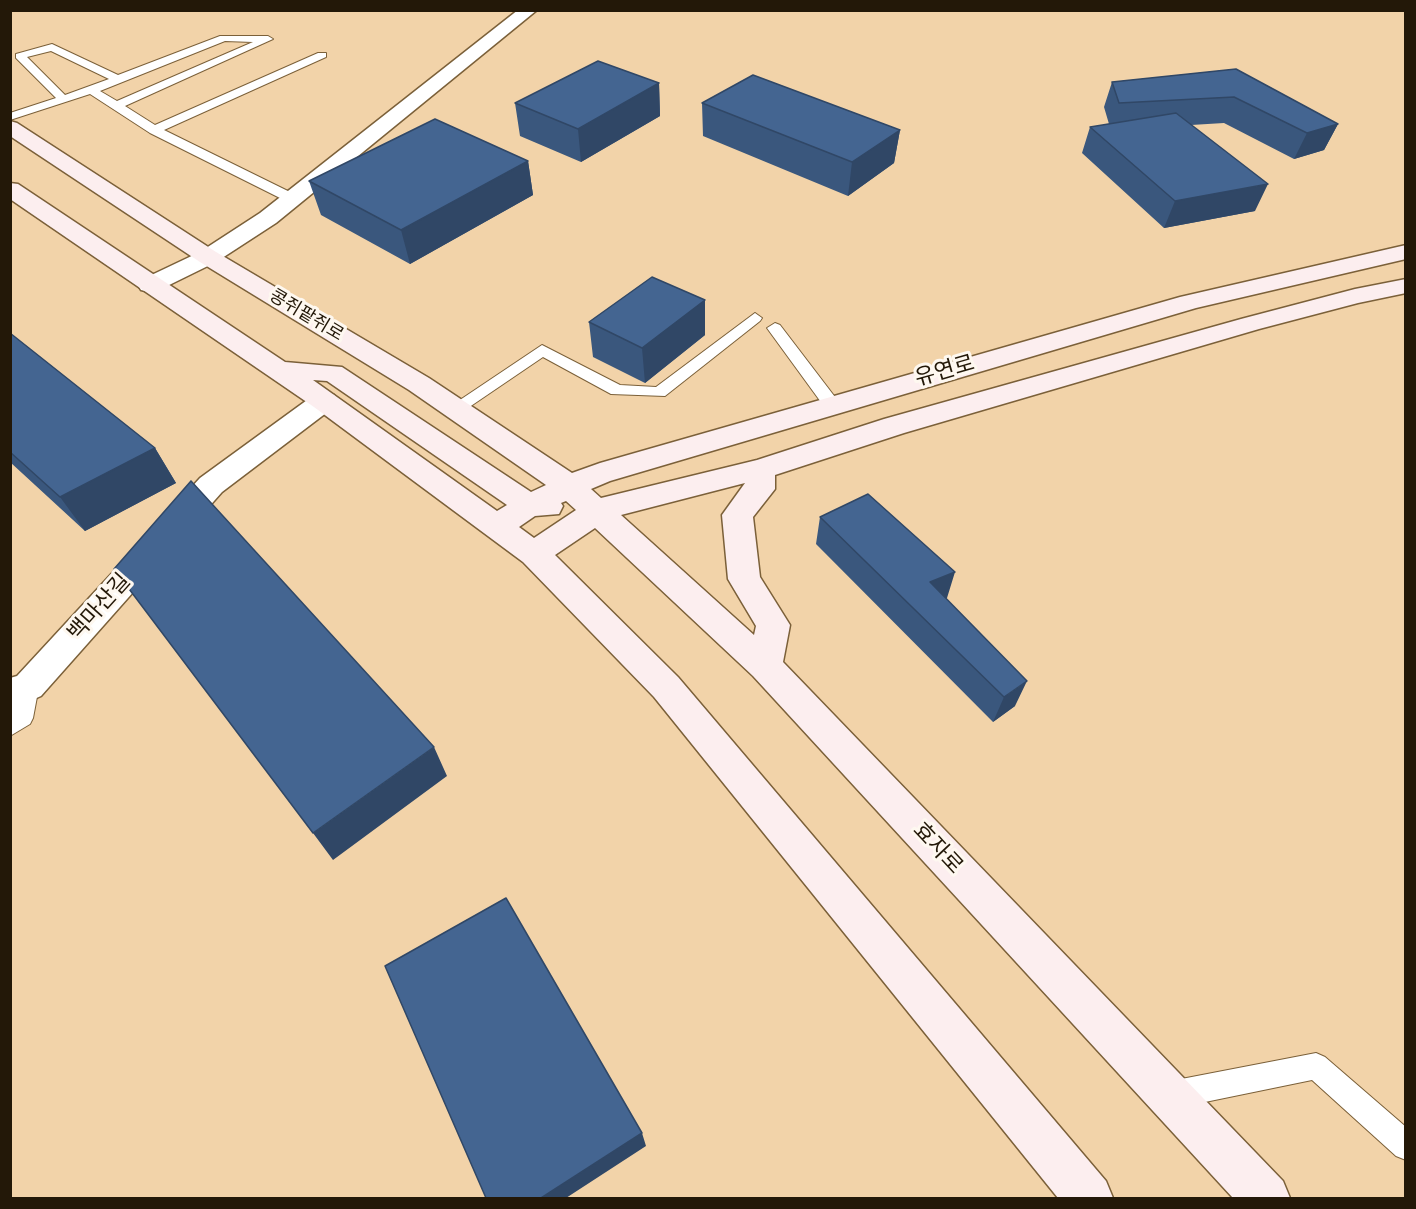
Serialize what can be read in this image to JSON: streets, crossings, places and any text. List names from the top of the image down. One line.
{"streets":{"main road":["콩쥐팥쥐로","유연로","효자로"],"street":["백마산길"]},"crossings":[["콩쥐팥쥐로","유연로"],["콩쥐팥쥐로","효자로"],["유연로","효자로"]]}
